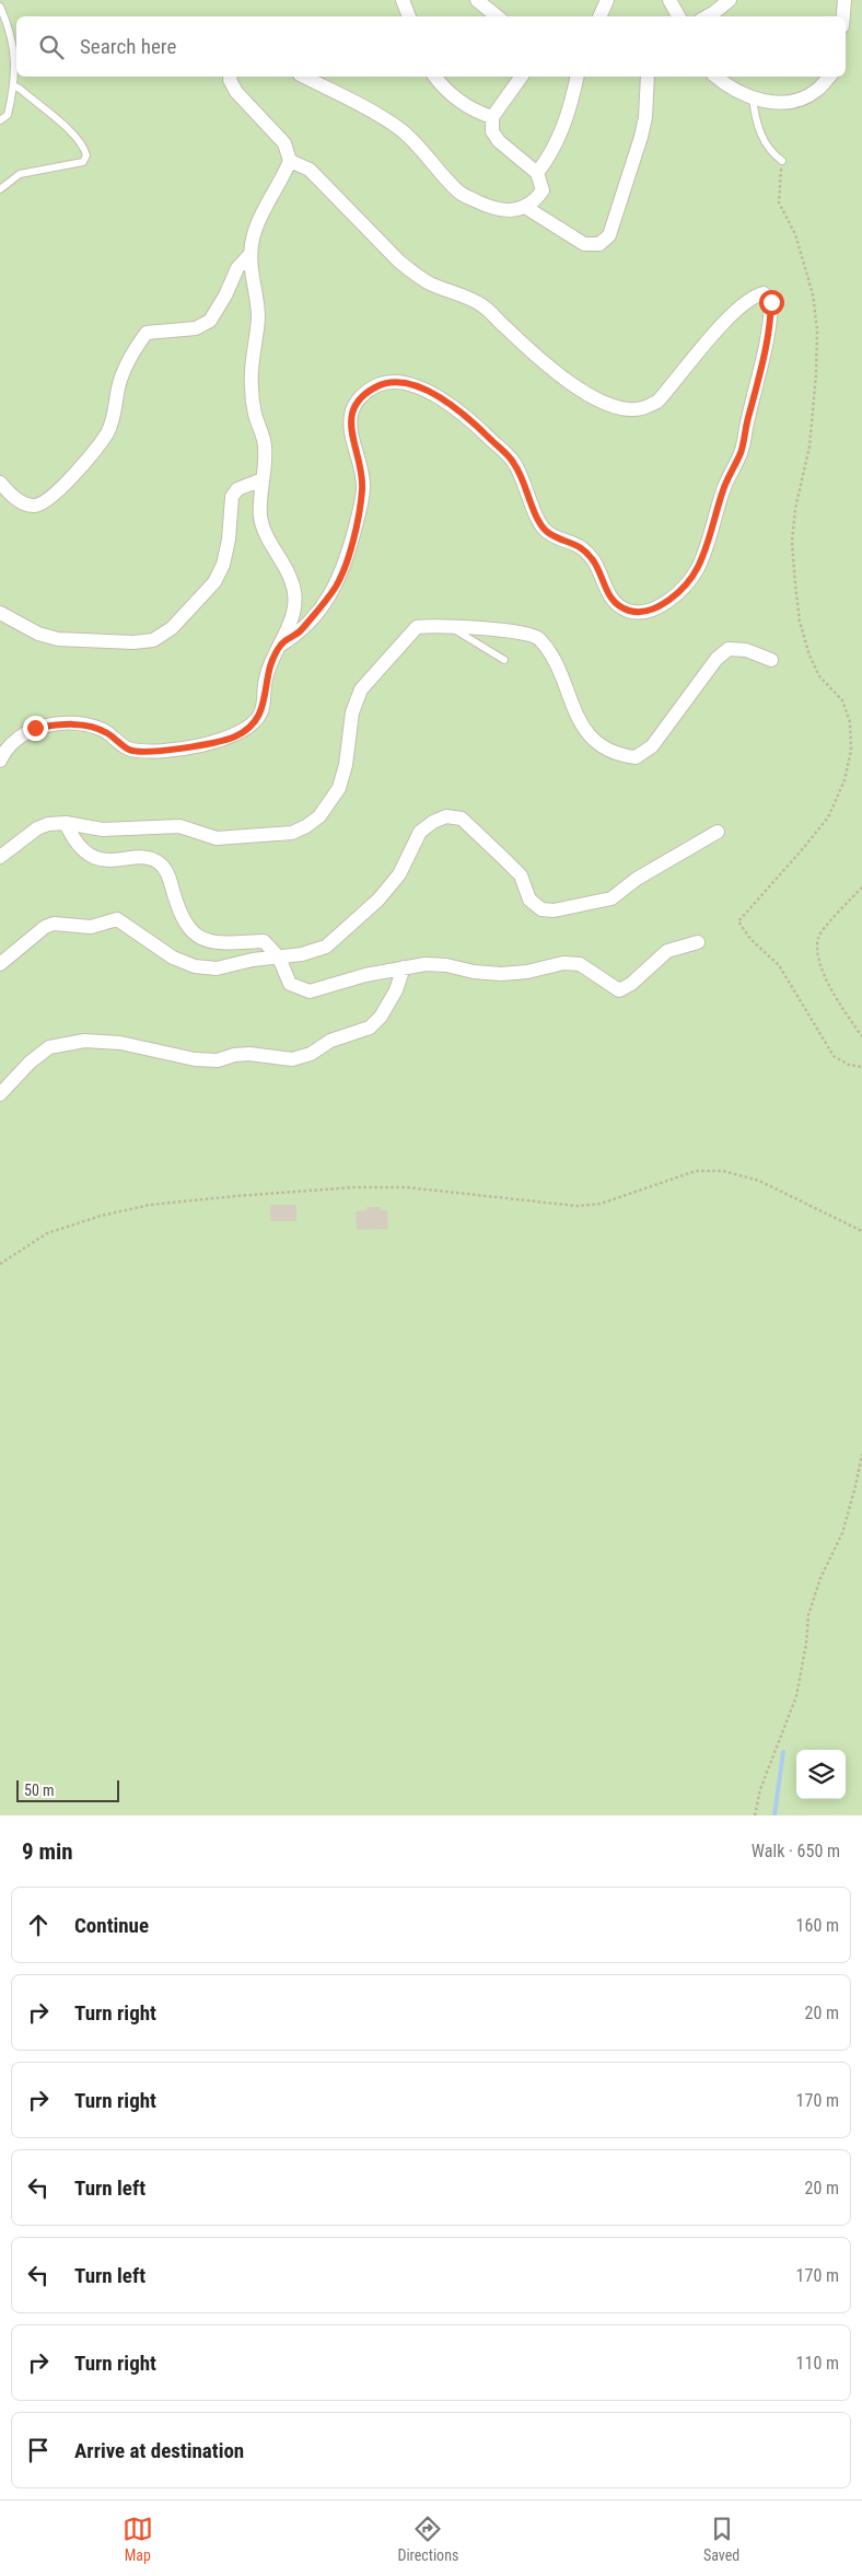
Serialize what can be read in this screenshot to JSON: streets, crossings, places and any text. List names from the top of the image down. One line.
{"scale_bar":"50 m","page":{"search":"Search here","scale":"50 m","heading":["9 min","Walk · 650 m"],"list":[["Continue","160 m"],["Turn right","20 m"],["Turn right","170 m"],["Turn left","20 m"],["Turn left","170 m"],["Turn right","110 m"],"Arrive at destination"],"nav":["Map","Directions","Saved"]}}
